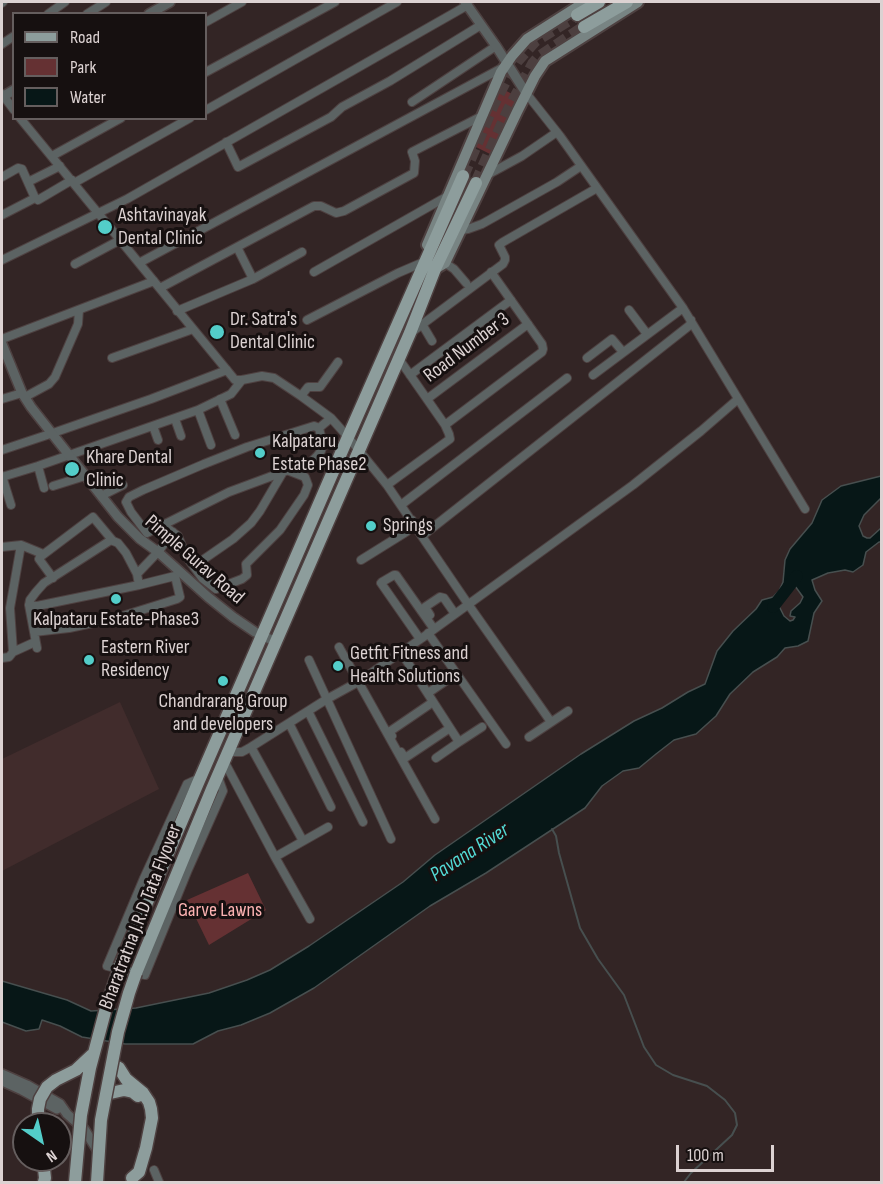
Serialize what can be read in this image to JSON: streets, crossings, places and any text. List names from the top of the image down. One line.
{"streets":{"main road":["Bharatratna J.R.D Tata Flyover"],"street":["Road Number 3","Pimple Gurav Road"]},"crossings":[["Pimple Gurav Road","Bharatratna J.R.D Tata Flyover"]],"water":["Pavana River"],"parks":["Garve Lawns"],"places":["Ashtavinayak Dental Clinic","Dr. Satra's Dental Clinic","Kalpataru Estate Phase2","Khare Dental Clinic","Springs","Kalpataru Estate-Phase3","Eastern River Residency","Getfit Fitness and Health Solutions","Chandrarang Group and developers"],"legend":["Road","Park","Water"],"scale_bar":"100 m","north":"bottom right"}
